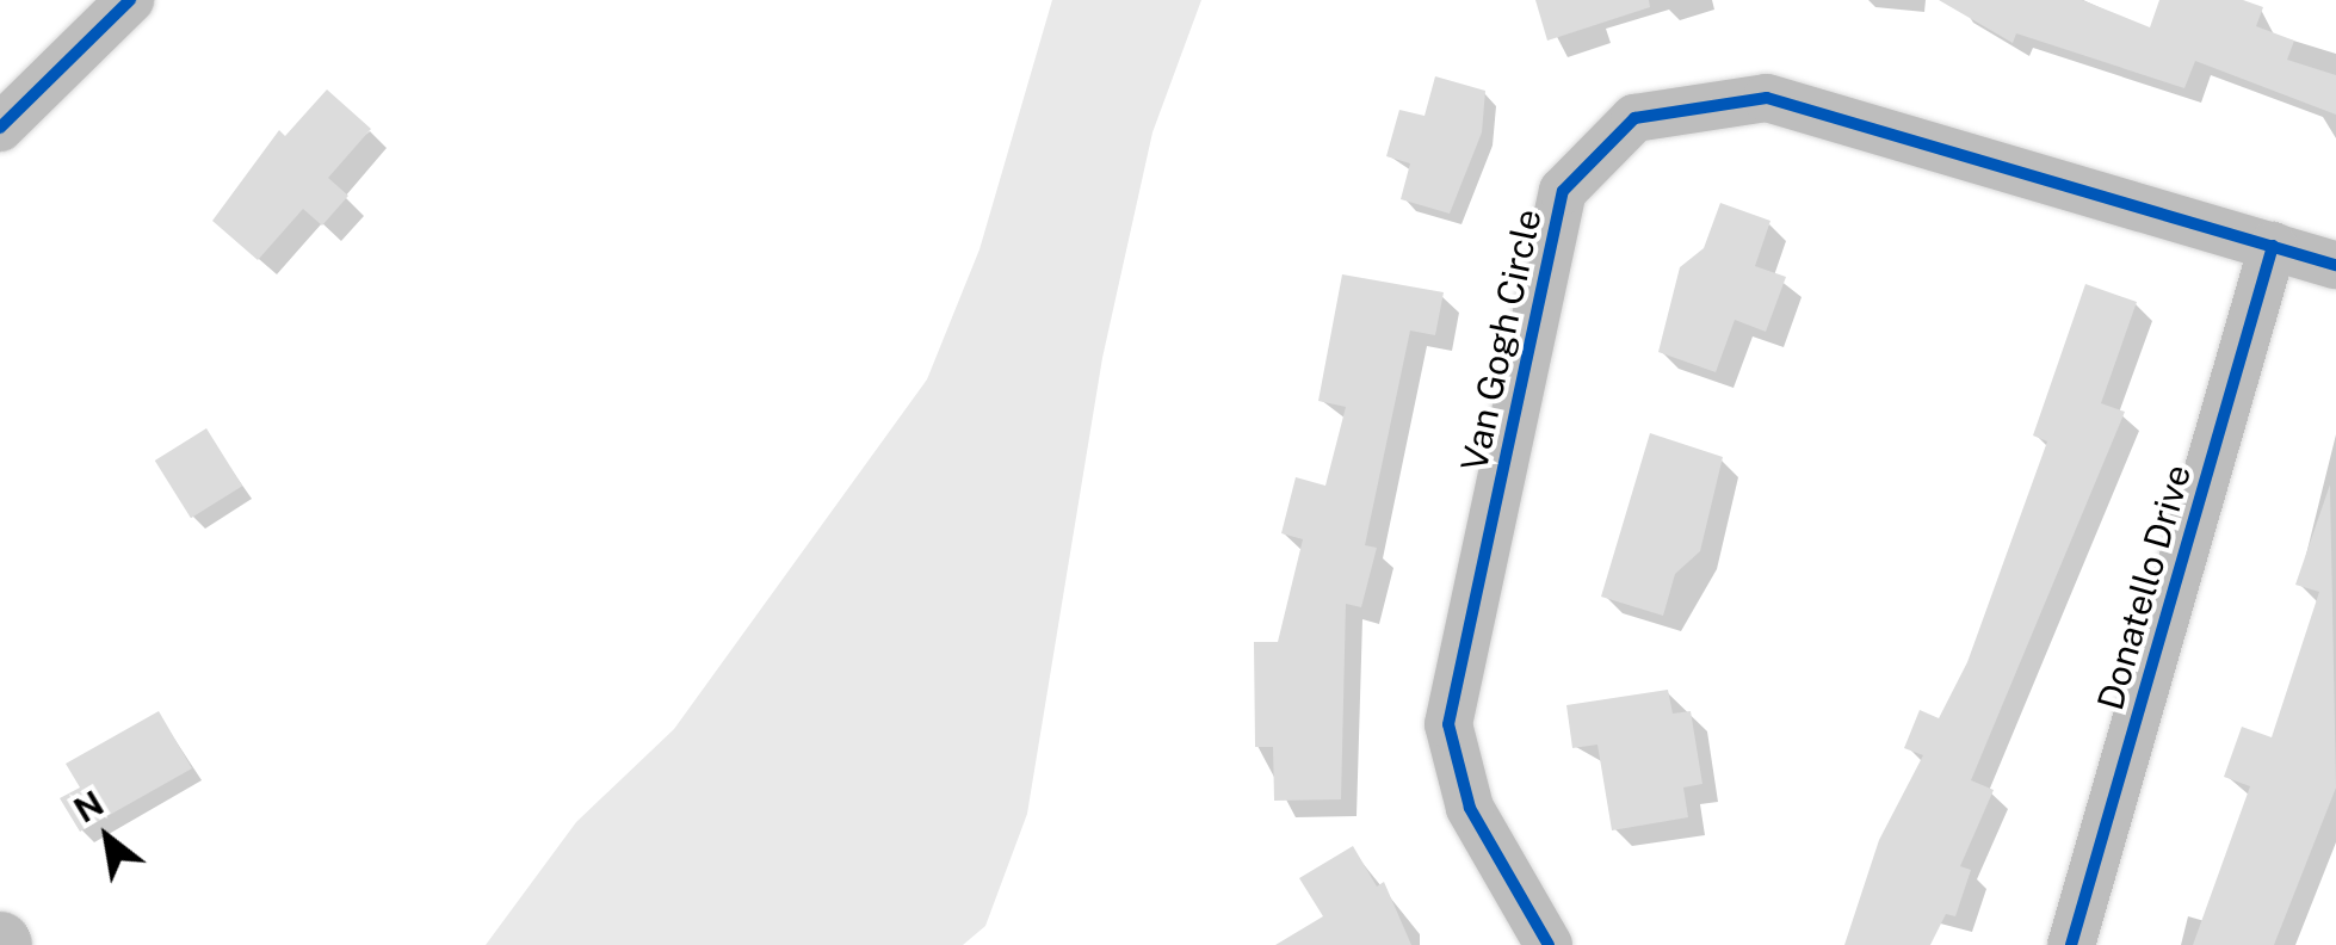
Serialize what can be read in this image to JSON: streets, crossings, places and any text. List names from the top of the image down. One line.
{"streets":{"street":["Van Gogh Circle","Donatello Drive"]},"crossings":[["Van Gogh Circle","Donatello Drive"]],"north":"top left"}
